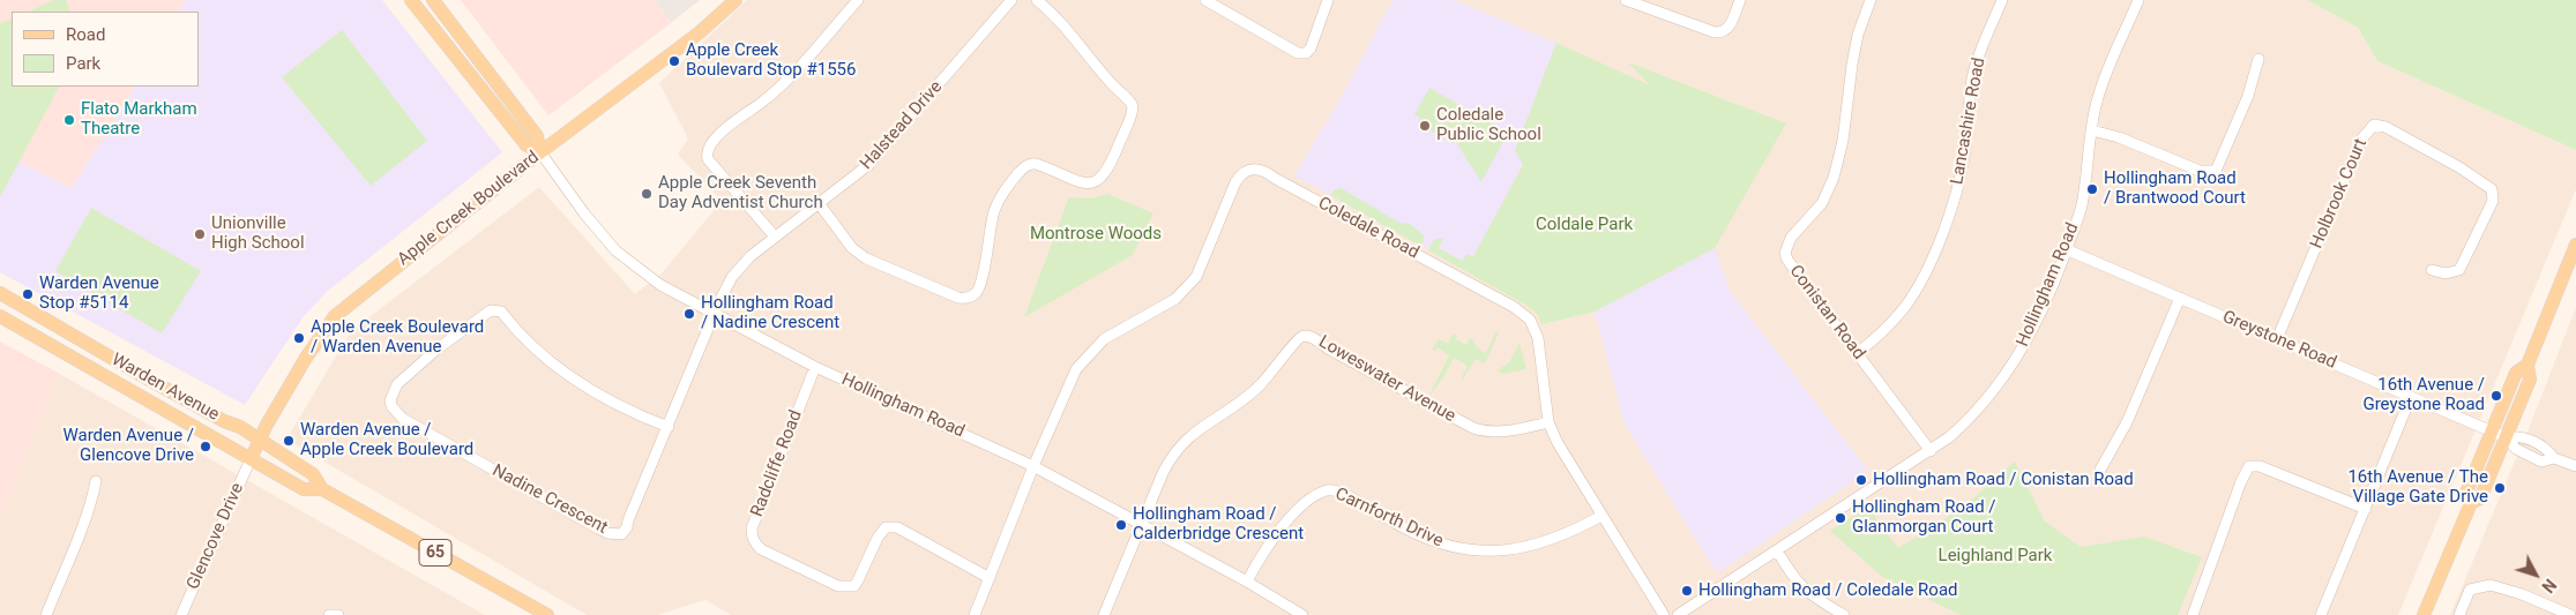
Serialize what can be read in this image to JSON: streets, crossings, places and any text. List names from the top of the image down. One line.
{"streets":{"main road":["Apple Creek Boulevard","Warden Avenue","65"],"street":["Lancashire Road","Halstead Drive","Holbrook Court","Coledale Road","Hollingham Road","Conistan Road","Greystone Road","Loweswater Avenue","Radcliffe Road","Nadine Crescent","Carnforth Drive","Glencove Drive"]},"crossings":[["Lancashire Road","Conistan Road"],["Halstead Drive","Hollingham Road"],["Halstead Drive","Nadine Crescent"],["Holbrook Court","Greystone Road"],["Apple Creek Boulevard","Hollingham Road"],["Apple Creek Boulevard","Warden Avenue"],["Apple Creek Boulevard","Glencove Drive"],["Coledale Road","Hollingham Road"],["Coledale Road","Loweswater Avenue"],["Coledale Road","Carnforth Drive"],["Hollingham Road","Conistan Road"],["Hollingham Road","Greystone Road"],["Hollingham Road","Loweswater Avenue"],["Hollingham Road","Radcliffe Road"],["Hollingham Road","Nadine Crescent"],["Hollingham Road","Carnforth Drive"],["Warden Avenue","Glencove Drive"]],"parks":["Coldale Park","Montrose Woods","Leighland Park"],"places":["Apple Creek Boulevard Stop #1556","Flato Markham Theatre","Coledale Public School","Hollingham Road / Brantwood Court","Apple Creek Seventh Day Adventist Church","Unionville High School","Warden Avenue Stop #5114","Hollingham Road / Nadine Crescent","Apple Creek Boulevard / Warden Avenue","16th Avenue / Greystone Road","Warden Avenue / Apple Creek Boulevard","Warden Avenue / Glencove Drive","Hollingham Road / Conistan Road","16th Avenue / The Village Gate Drive","Hollingham Road / Glanmorgan Court","Hollingham Road / Calderbridge Crescent","Hollingham Road / Coledale Road"],"legend":["Road","Park"],"north":"bottom right"}
